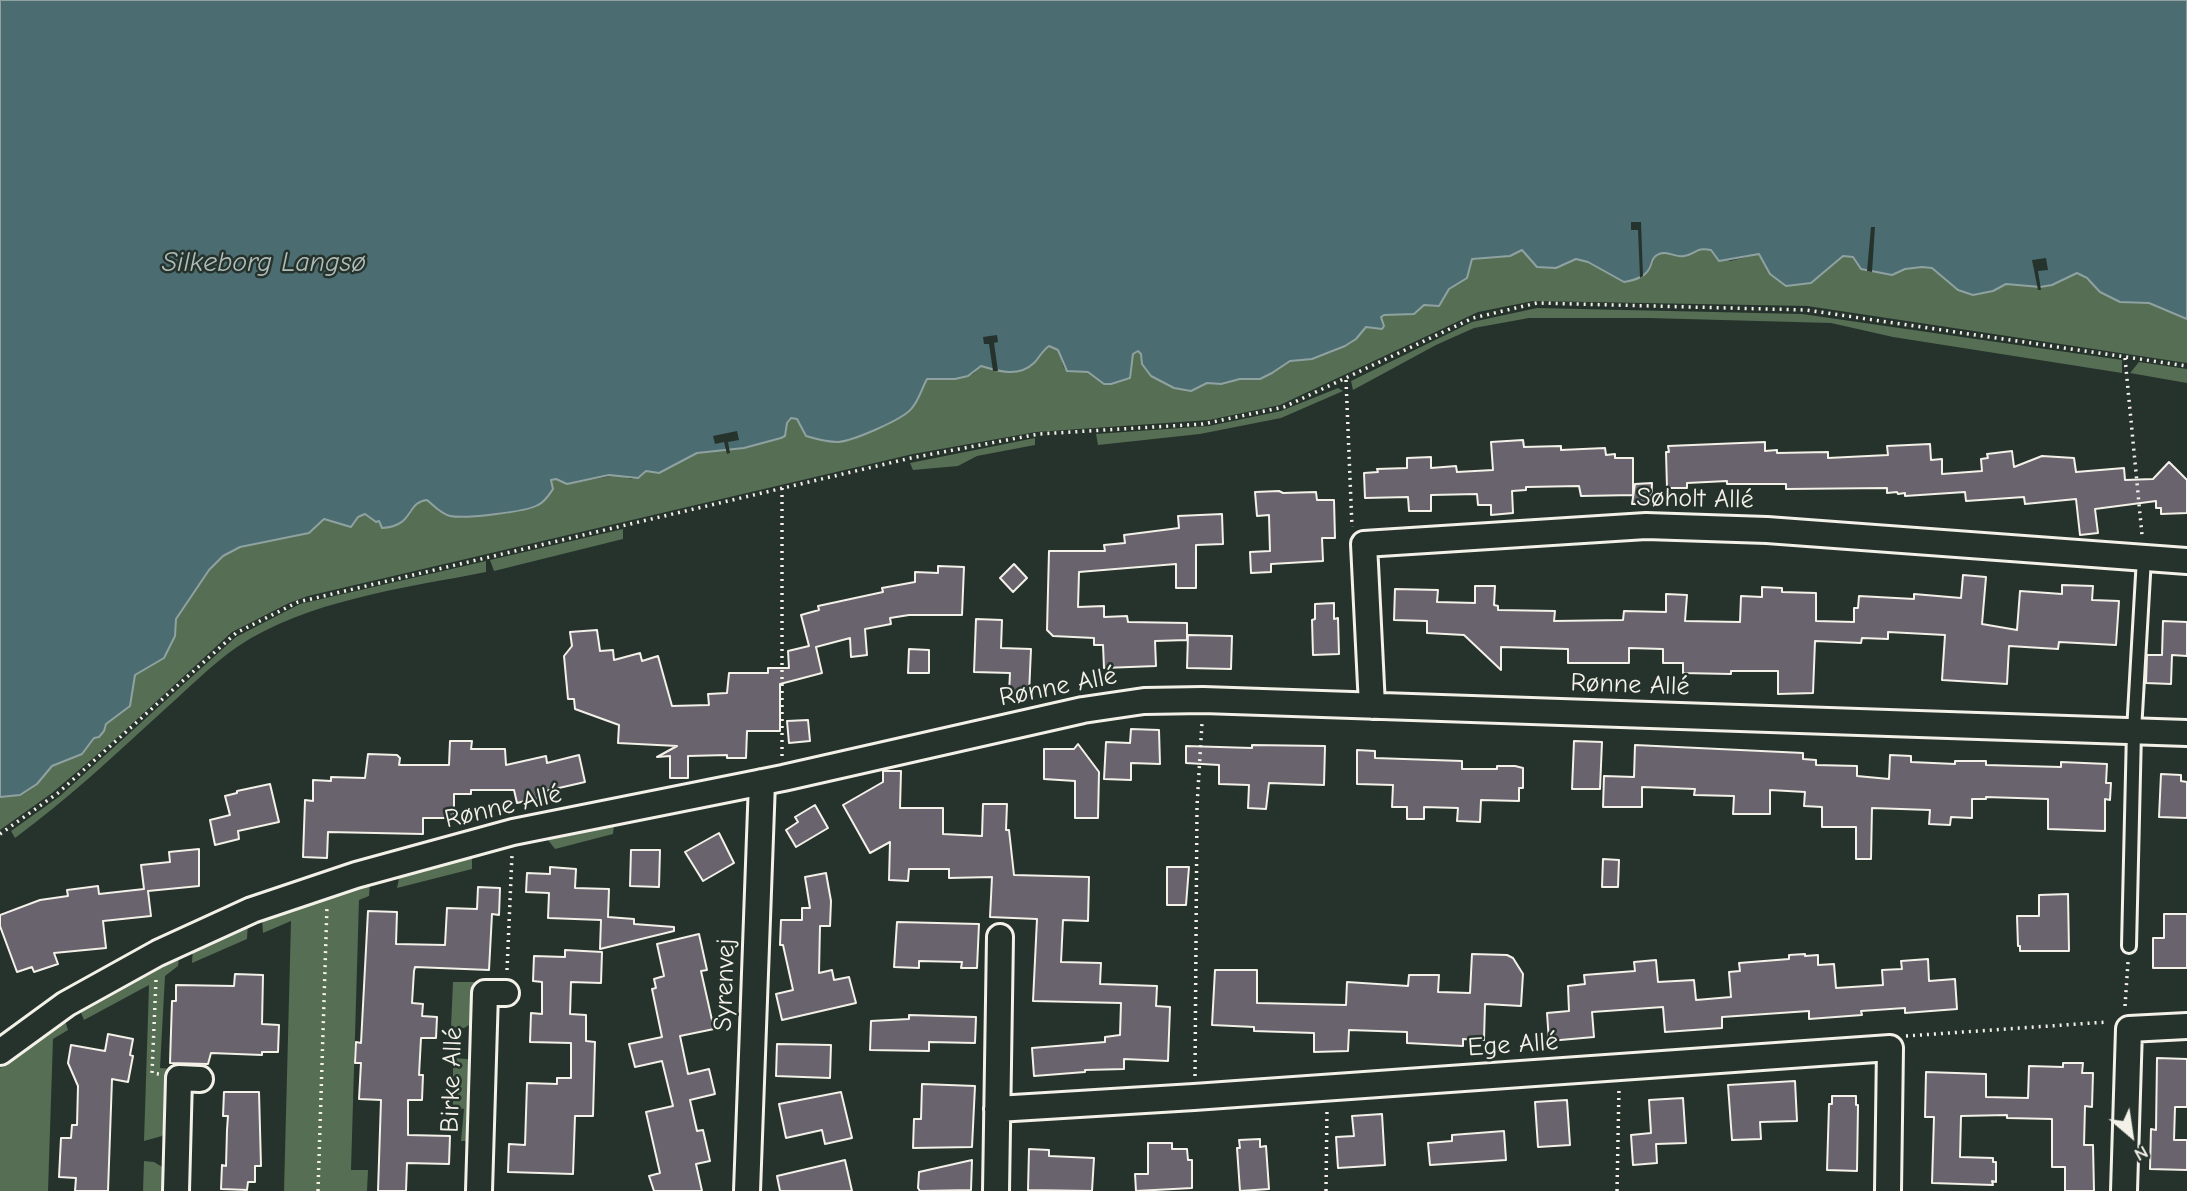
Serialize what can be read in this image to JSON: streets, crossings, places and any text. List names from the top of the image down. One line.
{"streets":{"street":["Søholt Allé","Rønne Allé","Syrenvej","Ege Allé","Birke Allé"]},"crossings":[["Rønne Allé","Syrenvej"]],"water":["Silkeborg Langsø"],"north":"bottom right"}
